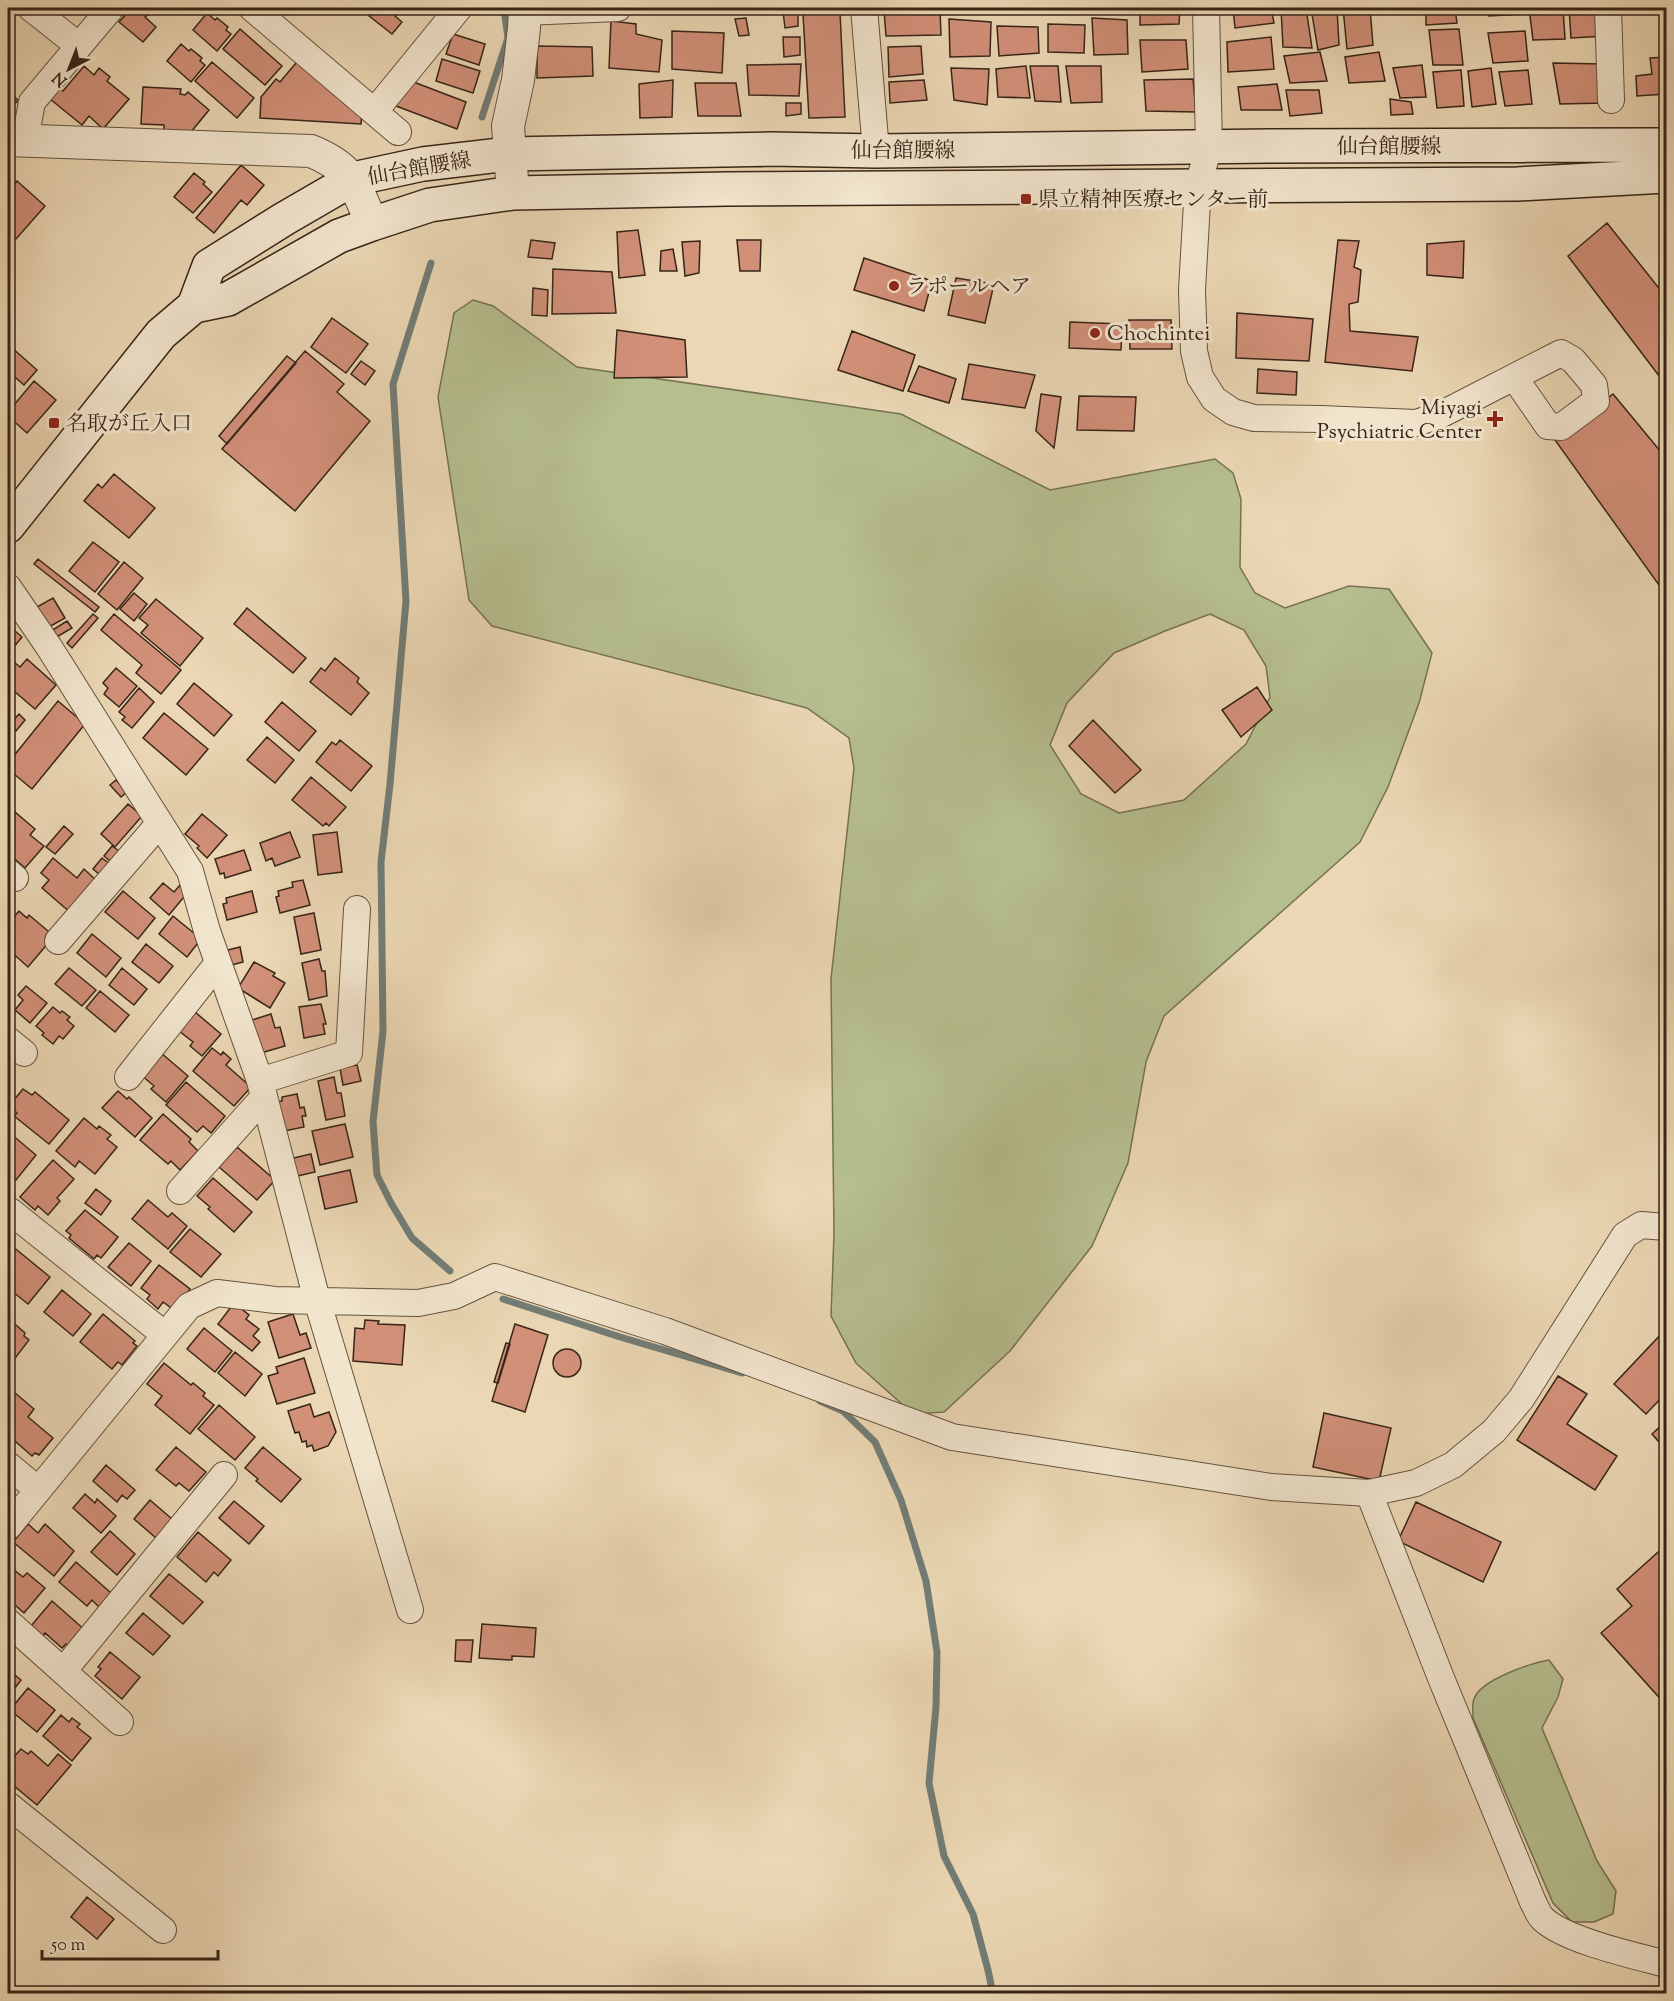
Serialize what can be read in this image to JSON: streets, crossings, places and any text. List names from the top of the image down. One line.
{"streets":{"main road":["仙台館腰線"]},"places":{"transit":["県立精神医療センター前","名取が丘入口"],"other":["ラポールヘア","Chochintei"],"health":["Miyagi Psychiatric Center"]},"scale_bar":"50 m","north":"bottom left"}
